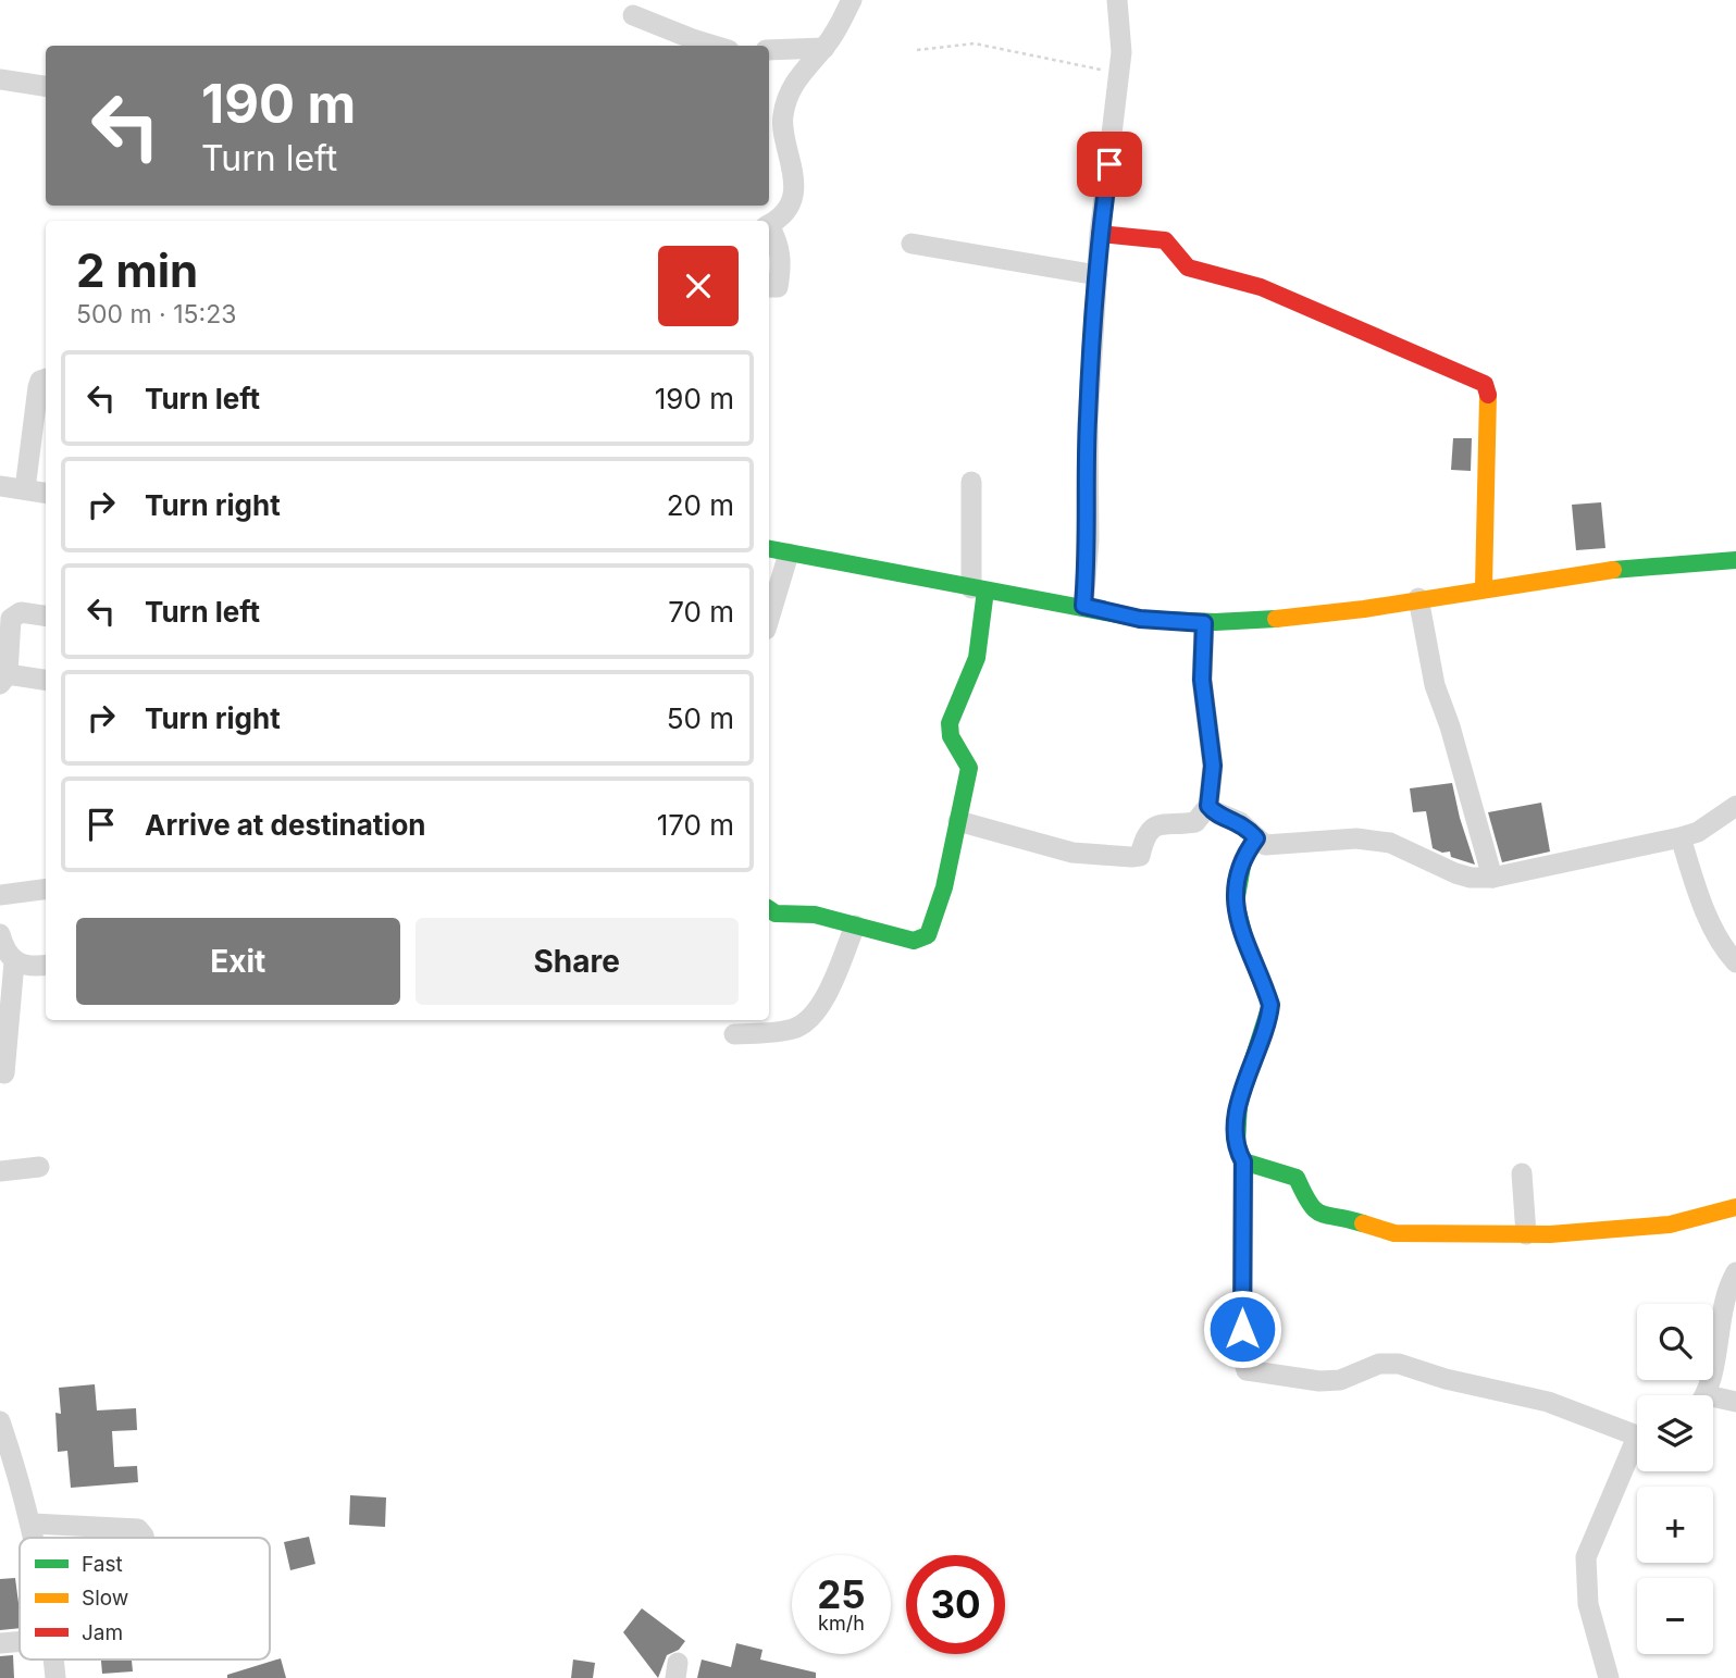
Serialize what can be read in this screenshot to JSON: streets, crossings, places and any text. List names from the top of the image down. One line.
{"legend":["Fast","Slow","Jam"],"page":{"turn":["190 m","Turn left"],"heading":["2 min","500 m · 15:23"],"list":[{"name":"Turn left","value":"190 m"},{"name":"Turn right","value":"20 m"},{"name":"Turn left","value":"70 m"},{"name":"Turn right","value":"50 m"},{"name":"Arrive at destination","value":"170 m"}],"buttons":["Exit","Share"],"map_buttons":["+","−"],"speed":"25 km/h","limit":"30"}}
